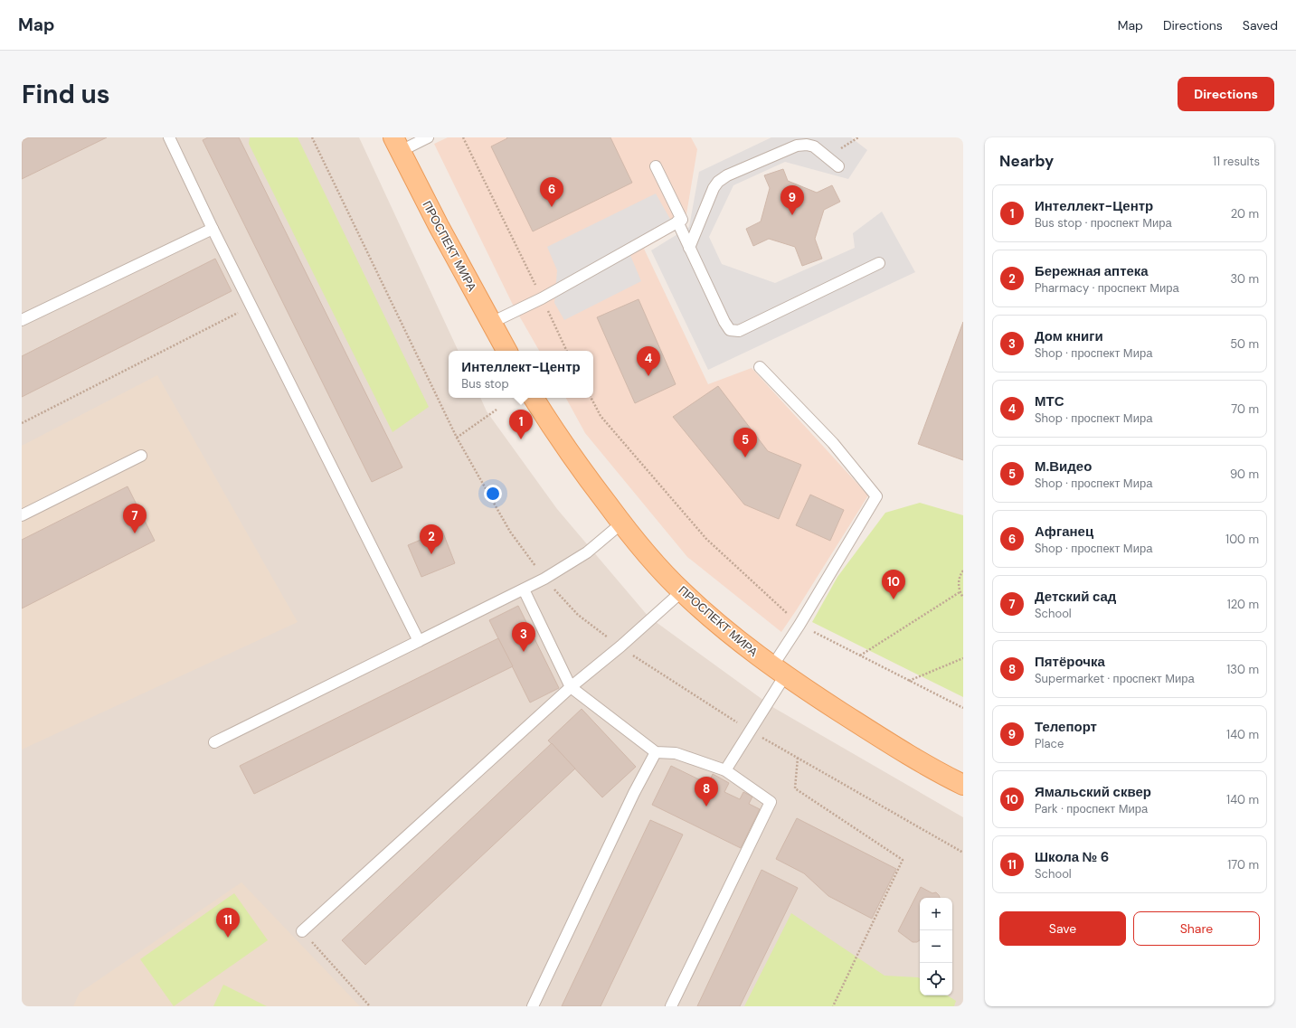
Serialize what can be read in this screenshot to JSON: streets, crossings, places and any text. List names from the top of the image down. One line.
{"streets":{"main road":["ПРОСПЕКТ МИРА"]},"page":{"header":"Map","nav":["Map","Directions","Saved"],"buttons":["Directions",["Save","Share"]],"title":"Find us","heading":["Nearby","11 results"],"pins":["6","9","4","1","5","7","2","10","3","8","11"],"list":[{"mark":"1","name":"Интеллект-Центр","note":"Bus stop · проспект Мира","value":"20 m"},{"mark":"2","name":"Бережная аптека","note":"Pharmacy · проспект Мира","value":"30 m"},{"mark":"3","name":"Дом книги","note":"Shop · проспект Мира","value":"50 m"},{"mark":"4","name":"МТС","note":"Shop · проспект Мира","value":"70 m"},{"mark":"5","name":"М.Видео","note":"Shop · проспект Мира","value":"90 m"},{"mark":"6","name":"Афганец","note":"Shop · проспект Мира","value":"100 m"},{"mark":"7","name":"Детский сад","note":"School","value":"120 m"},{"mark":"8","name":"Пятёрочка","note":"Supermarket · проспект Мира","value":"130 m"},{"mark":"9","name":"Телепорт","note":"Place","value":"140 m"},{"mark":"10","name":"Ямальский сквер","note":"Park · проспект Мира","value":"140 m"},{"mark":"11","name":"Школа № 6","note":"School","value":"170 m"}],"popup":["Интеллект-Центр","Bus stop"],"map_buttons":["+","−"]}}
